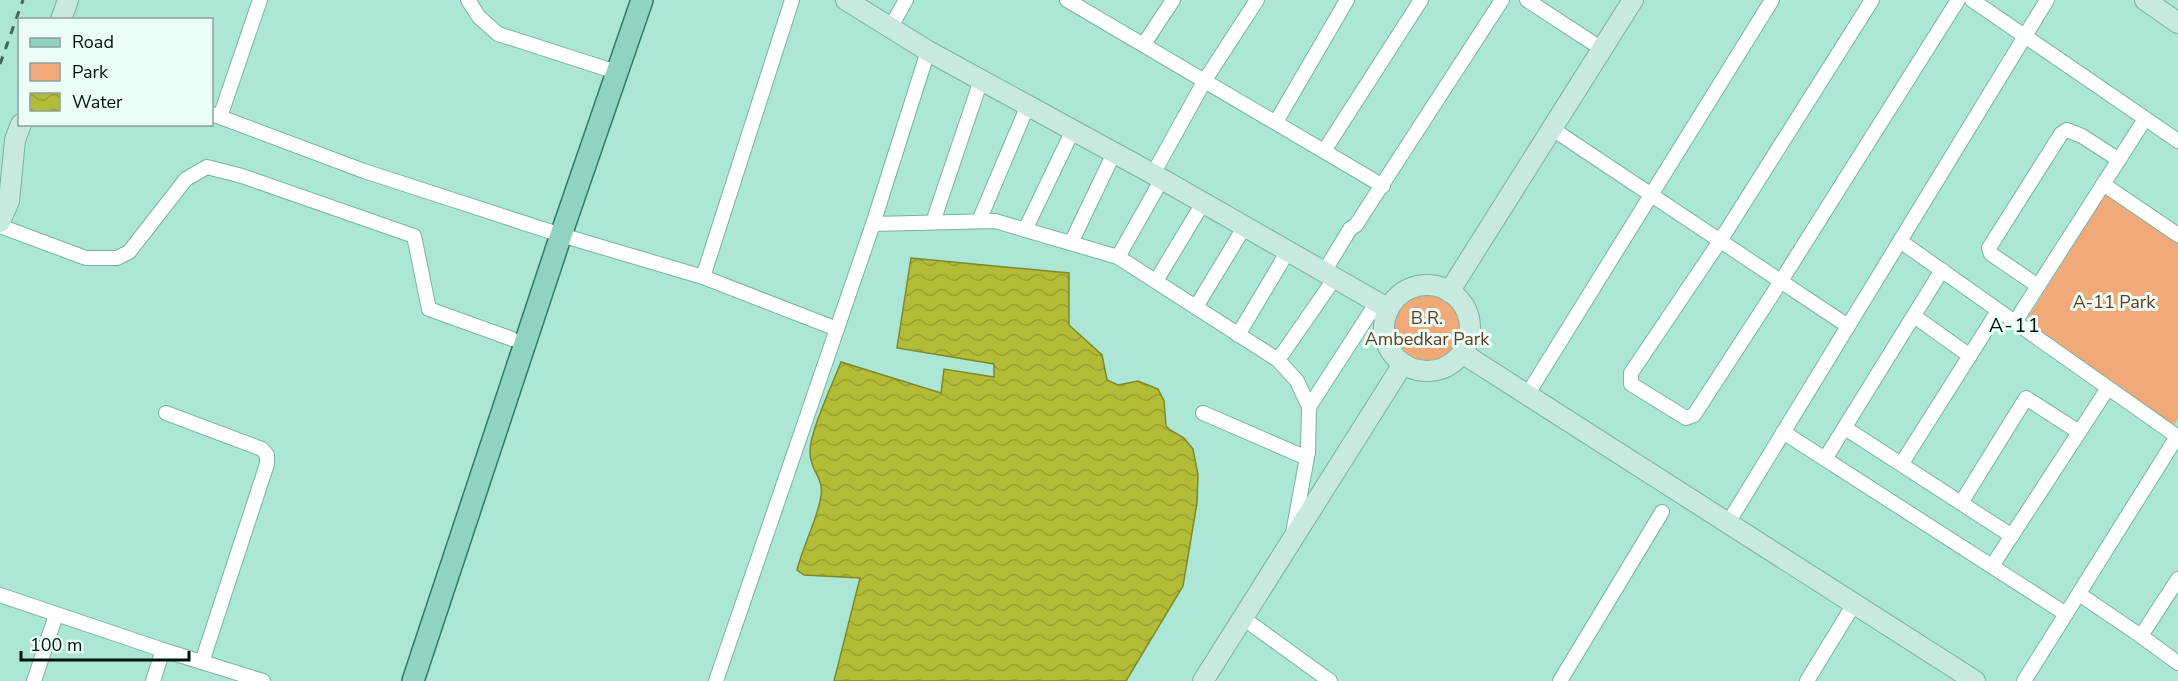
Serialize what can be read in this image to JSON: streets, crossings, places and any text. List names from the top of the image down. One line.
{"districts":["A-11"],"parks":["A-11 Park","B.R. Ambedkar Park"],"legend":["Road","Park","Water"],"scale_bar":"100 m"}
